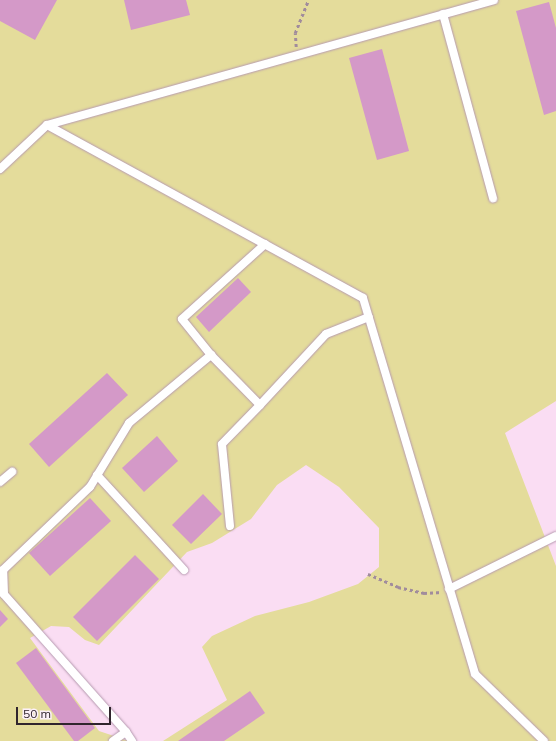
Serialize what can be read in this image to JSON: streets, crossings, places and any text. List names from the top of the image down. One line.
{"scale_bar":"50 m"}
